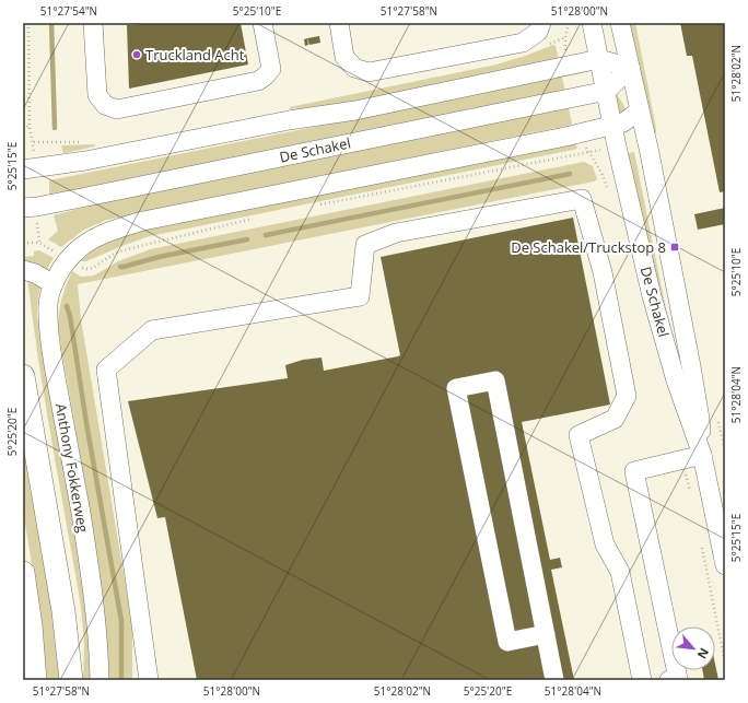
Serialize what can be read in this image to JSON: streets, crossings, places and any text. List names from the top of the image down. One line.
{"streets":{"street":["De Schakel","Anthony Fokkerweg"]},"places":{"other":["Truckland Acht"],"transit":["De Schakel/Truckstop 8"]},"north":"bottom right","coordinates":["51°27'54\"N","5°25'10\"E","51°27'58\"N","51°28'00\"N","51°28'02\"N","5°25'15\"E","51°28'04\"N","5°25'20\"E"]}
